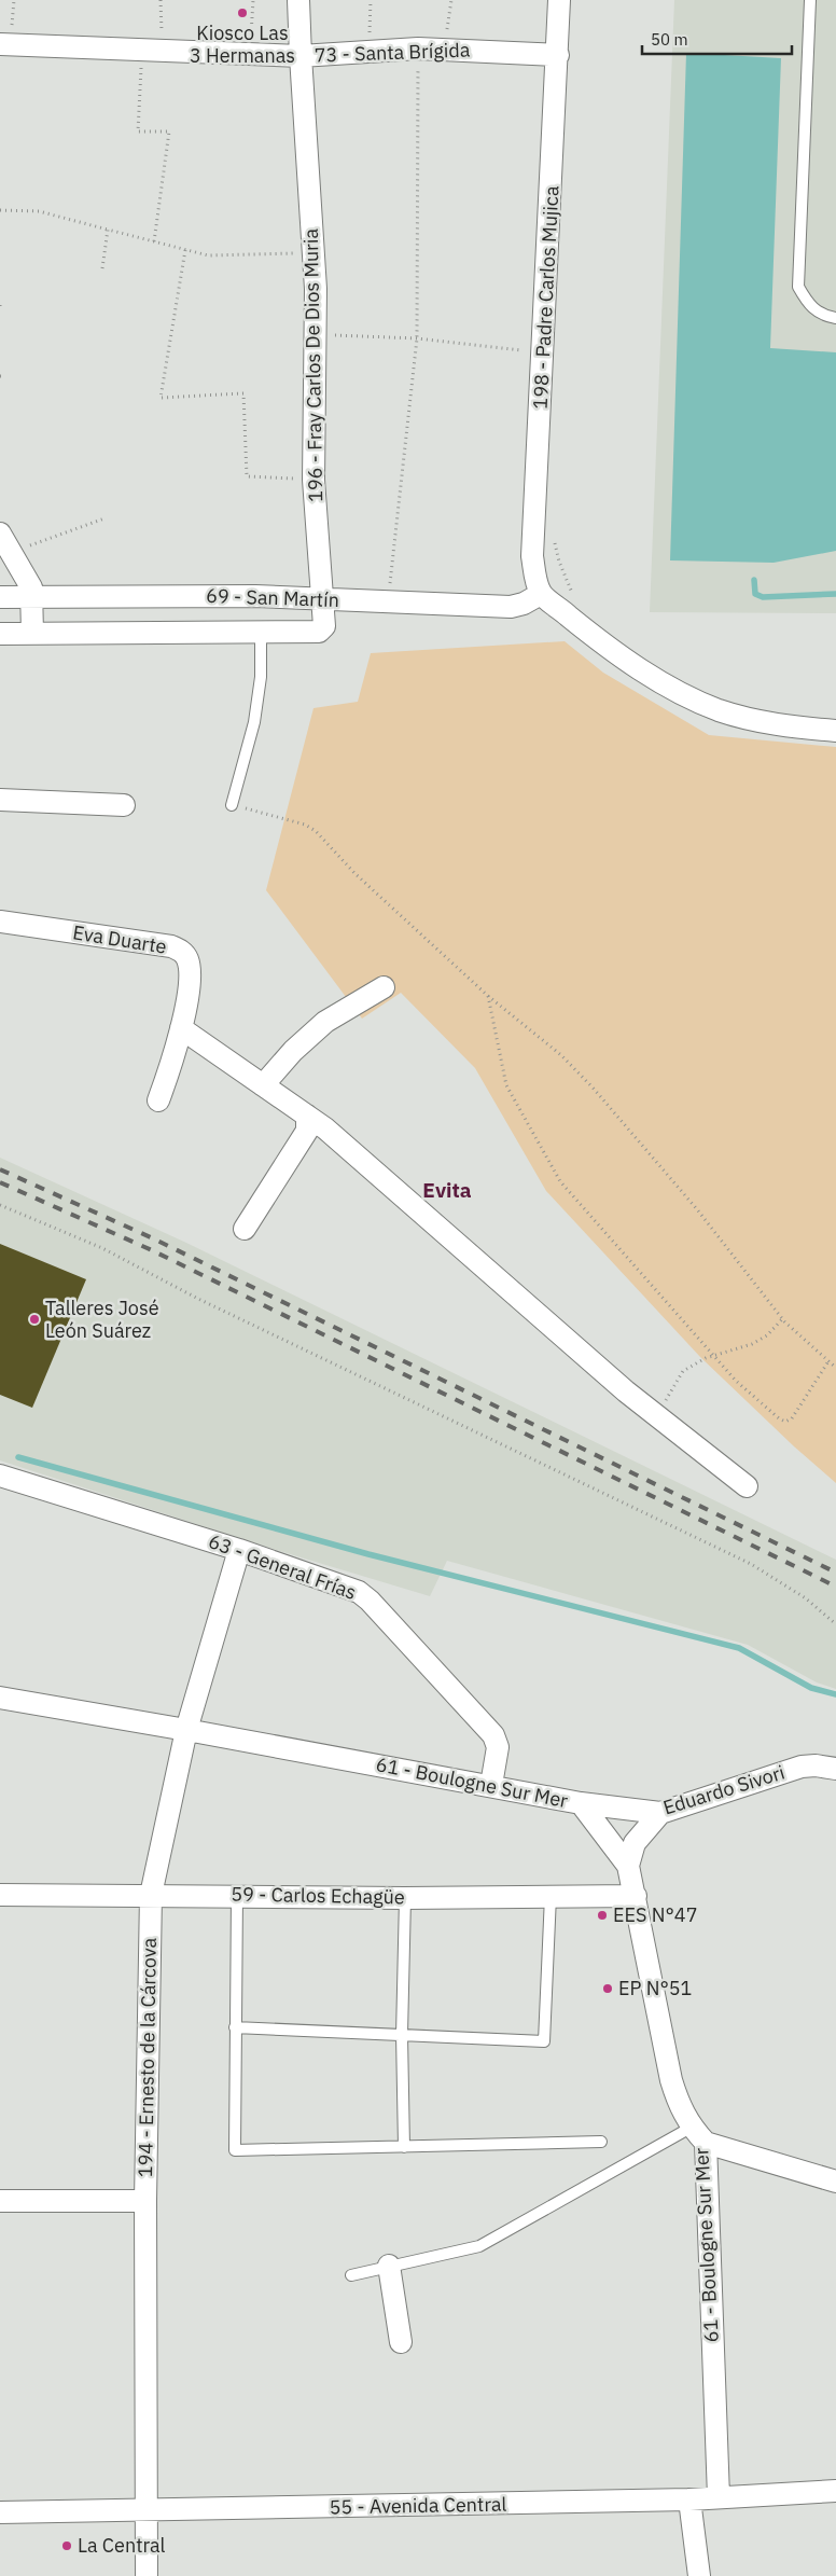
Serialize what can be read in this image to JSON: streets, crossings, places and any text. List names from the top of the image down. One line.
{"streets":{"street":["73 - Santa Brígida","198 - Padre Carlos Mujica","196 - Fray Carlos De Dios Muria","69 - San Martín","Eva Duarte","63 - General Frías","61 - Boulogne Sur Mer","Eduardo Sivori","59 - Carlos Echagüe","194 - Ernesto de la Cárcova","55 - Avenida Central"]},"crossings":[["73 - Santa Brígida","198 - Padre Carlos Mujica"],["73 - Santa Brígida","196 - Fray Carlos De Dios Muria"],["198 - Padre Carlos Mujica","69 - San Martín"],["196 - Fray Carlos De Dios Muria","69 - San Martín"],["63 - General Frías","61 - Boulogne Sur Mer"],["63 - General Frías","194 - Ernesto de la Cárcova"],["61 - Boulogne Sur Mer","Eduardo Sivori"],["61 - Boulogne Sur Mer","59 - Carlos Echagüe"],["61 - Boulogne Sur Mer","194 - Ernesto de la Cárcova"],["61 - Boulogne Sur Mer","55 - Avenida Central"],["59 - Carlos Echagüe","194 - Ernesto de la Cárcova"],["194 - Ernesto de la Cárcova","55 - Avenida Central"]],"districts":["Evita"],"places":["Kiosco Las 3 Hermanas","Talleres José León Suárez","EES N°47","EP N°51","La Central"],"scale_bar":"50 m"}
